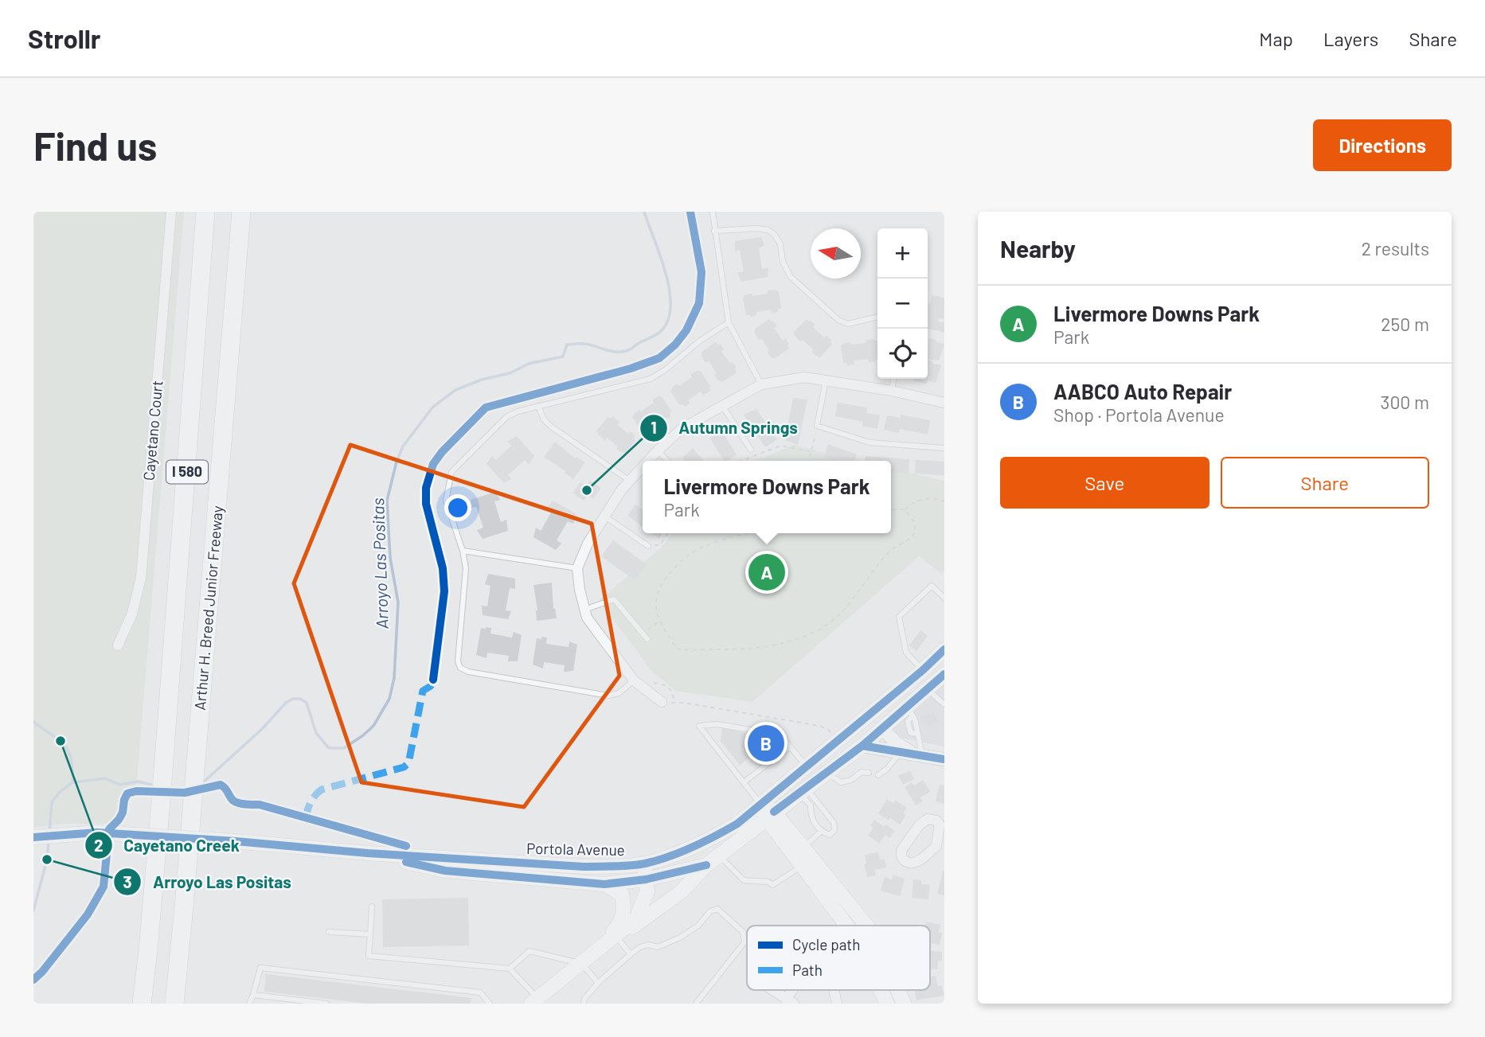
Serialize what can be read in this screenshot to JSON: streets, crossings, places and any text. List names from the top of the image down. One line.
{"streets":{"highway":["I 580","Arthur H. Breed Junior Freeway"],"main road":["Portola Avenue"],"street":["Cayetano Court"]},"water":["Arroyo Las Positas"],"places":["Autumn Springs","Cayetano Creek","Arroyo Las Positas"],"legend":["Cycle path","Path"],"north":"left","page":{"header":"Strollr","nav":["Map","Layers","Share"],"buttons":["Directions",["Save","Share"]],"title":"Find us","heading":["Nearby","2 results"],"map_buttons":["+","−"],"list":[{"mark":"A","name":"Livermore Downs Park","note":"Park","value":"250 m"},{"mark":"B","name":"AABCO Auto Repair","note":"Shop · Portola Avenue","value":"300 m"}],"popup":["Livermore Downs Park","Park"],"pins":["A","B"]}}
